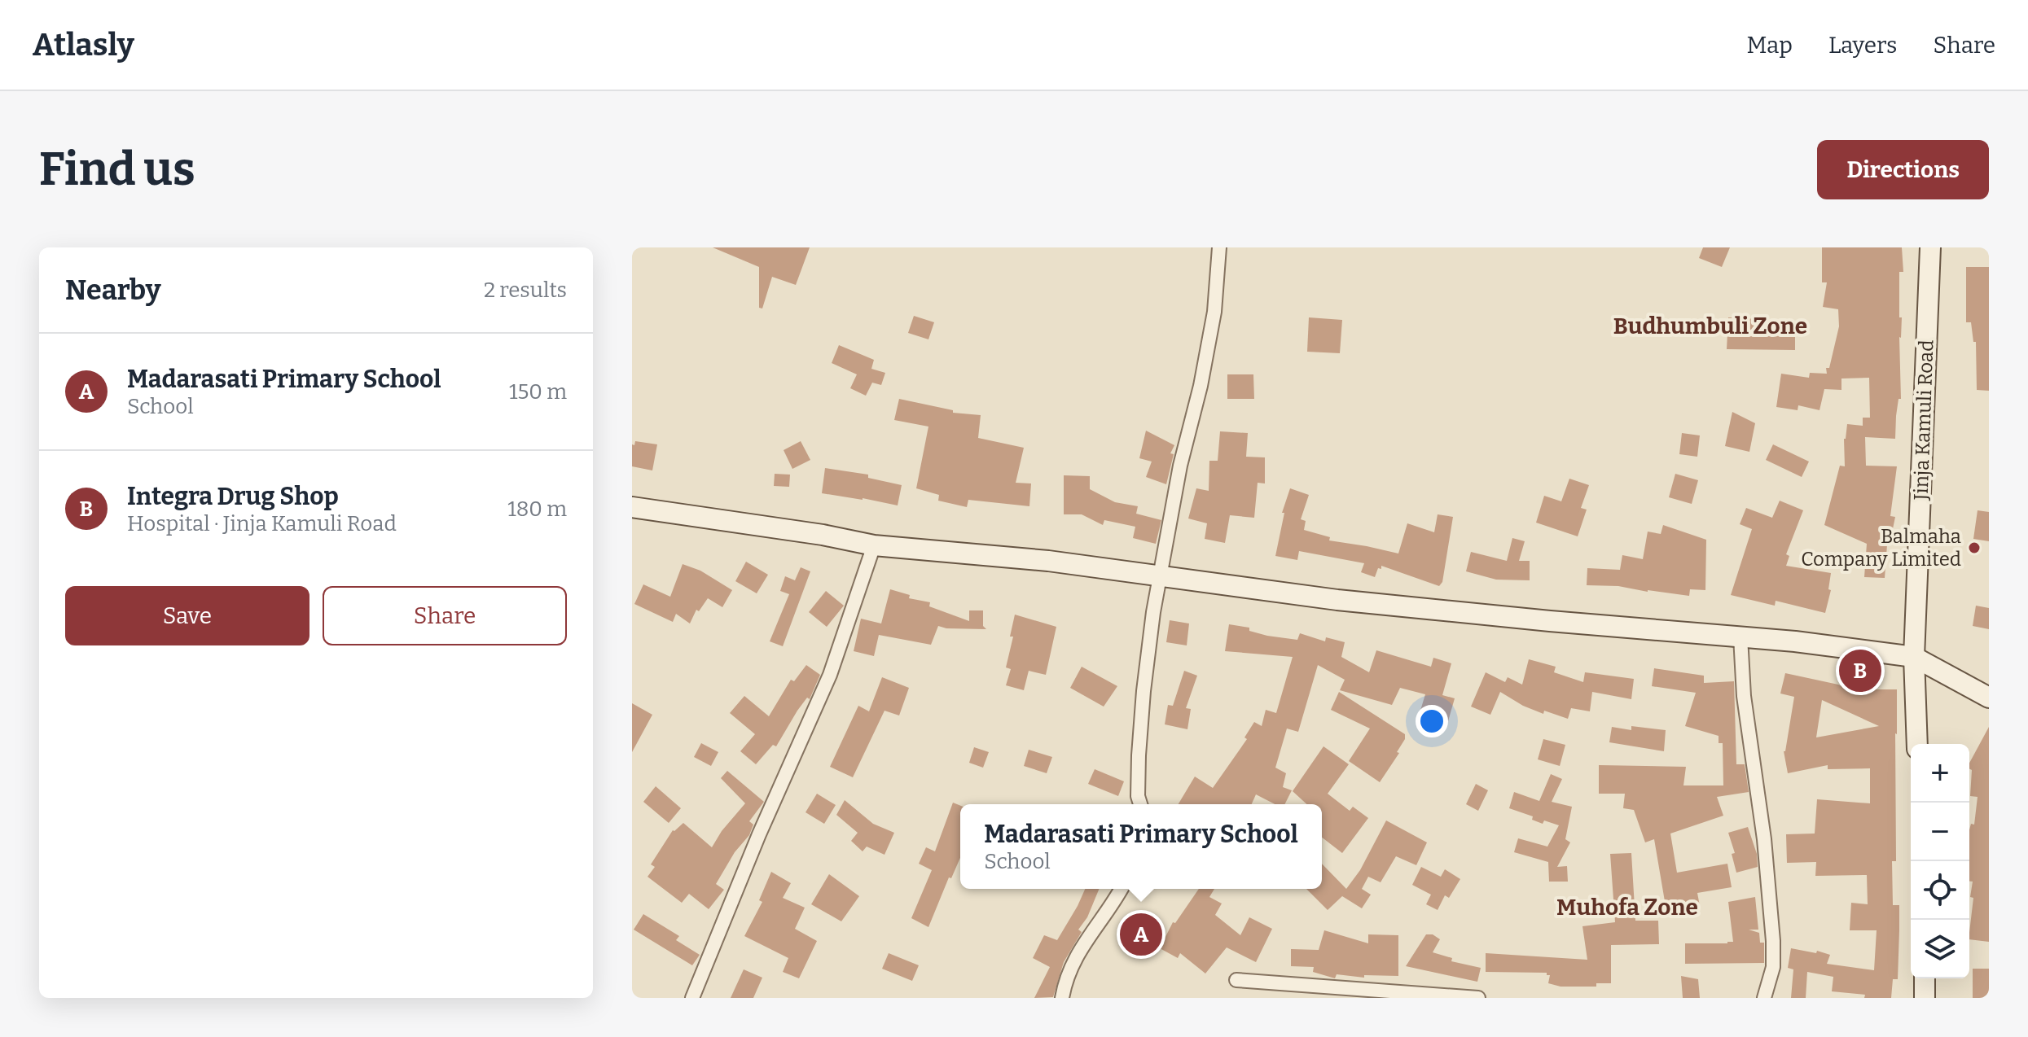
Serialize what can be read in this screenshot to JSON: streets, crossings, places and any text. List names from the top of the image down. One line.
{"streets":{"main road":["Jinja Kamuli Road"]},"districts":["Budhumbuli Zone","Muhofa Zone"],"places":["Balmaha Company Limited"],"page":{"header":"Atlasly","nav":["Map","Layers","Share"],"buttons":["Directions",["Save","Share"]],"title":"Find us","heading":["Nearby","2 results"],"list":[{"mark":"A","name":"Madarasati Primary School","note":"School","value":"150 m"},{"mark":"B","name":"Integra Drug Shop","note":"Hospital · Jinja Kamuli Road","value":"180 m"}],"pins":["B","A"],"map_buttons":["+","−"],"popup":["Madarasati Primary School","School"]}}
